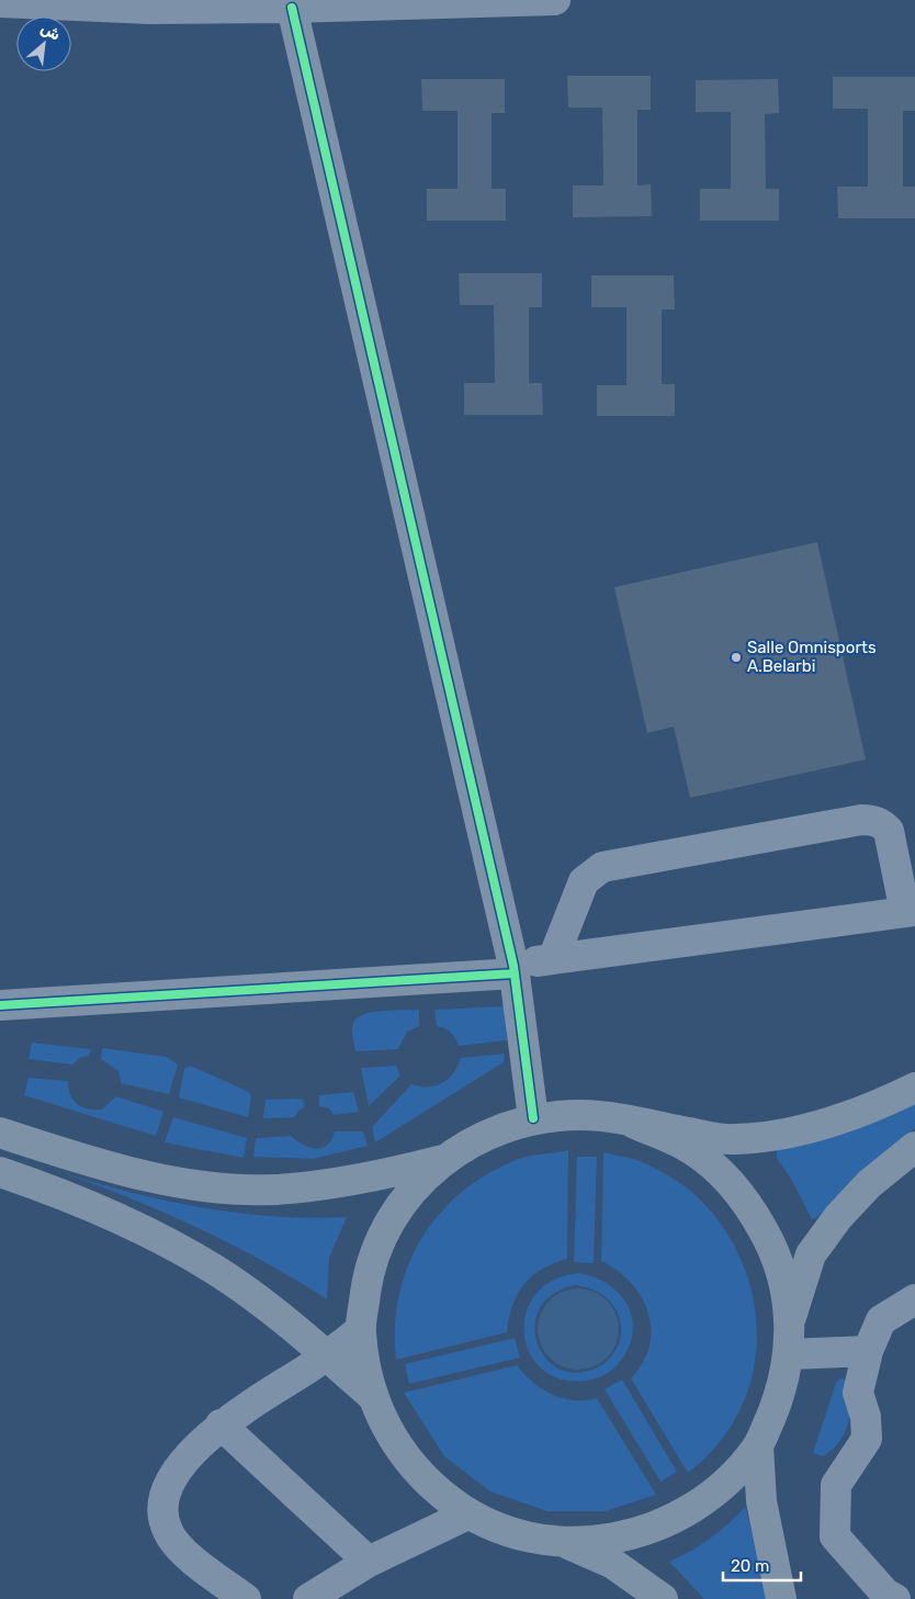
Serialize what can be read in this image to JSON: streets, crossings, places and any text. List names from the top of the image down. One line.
{"places":["Salle Omnisports A.Belarbi"],"scale_bar":"20 m","north":"top right"}
